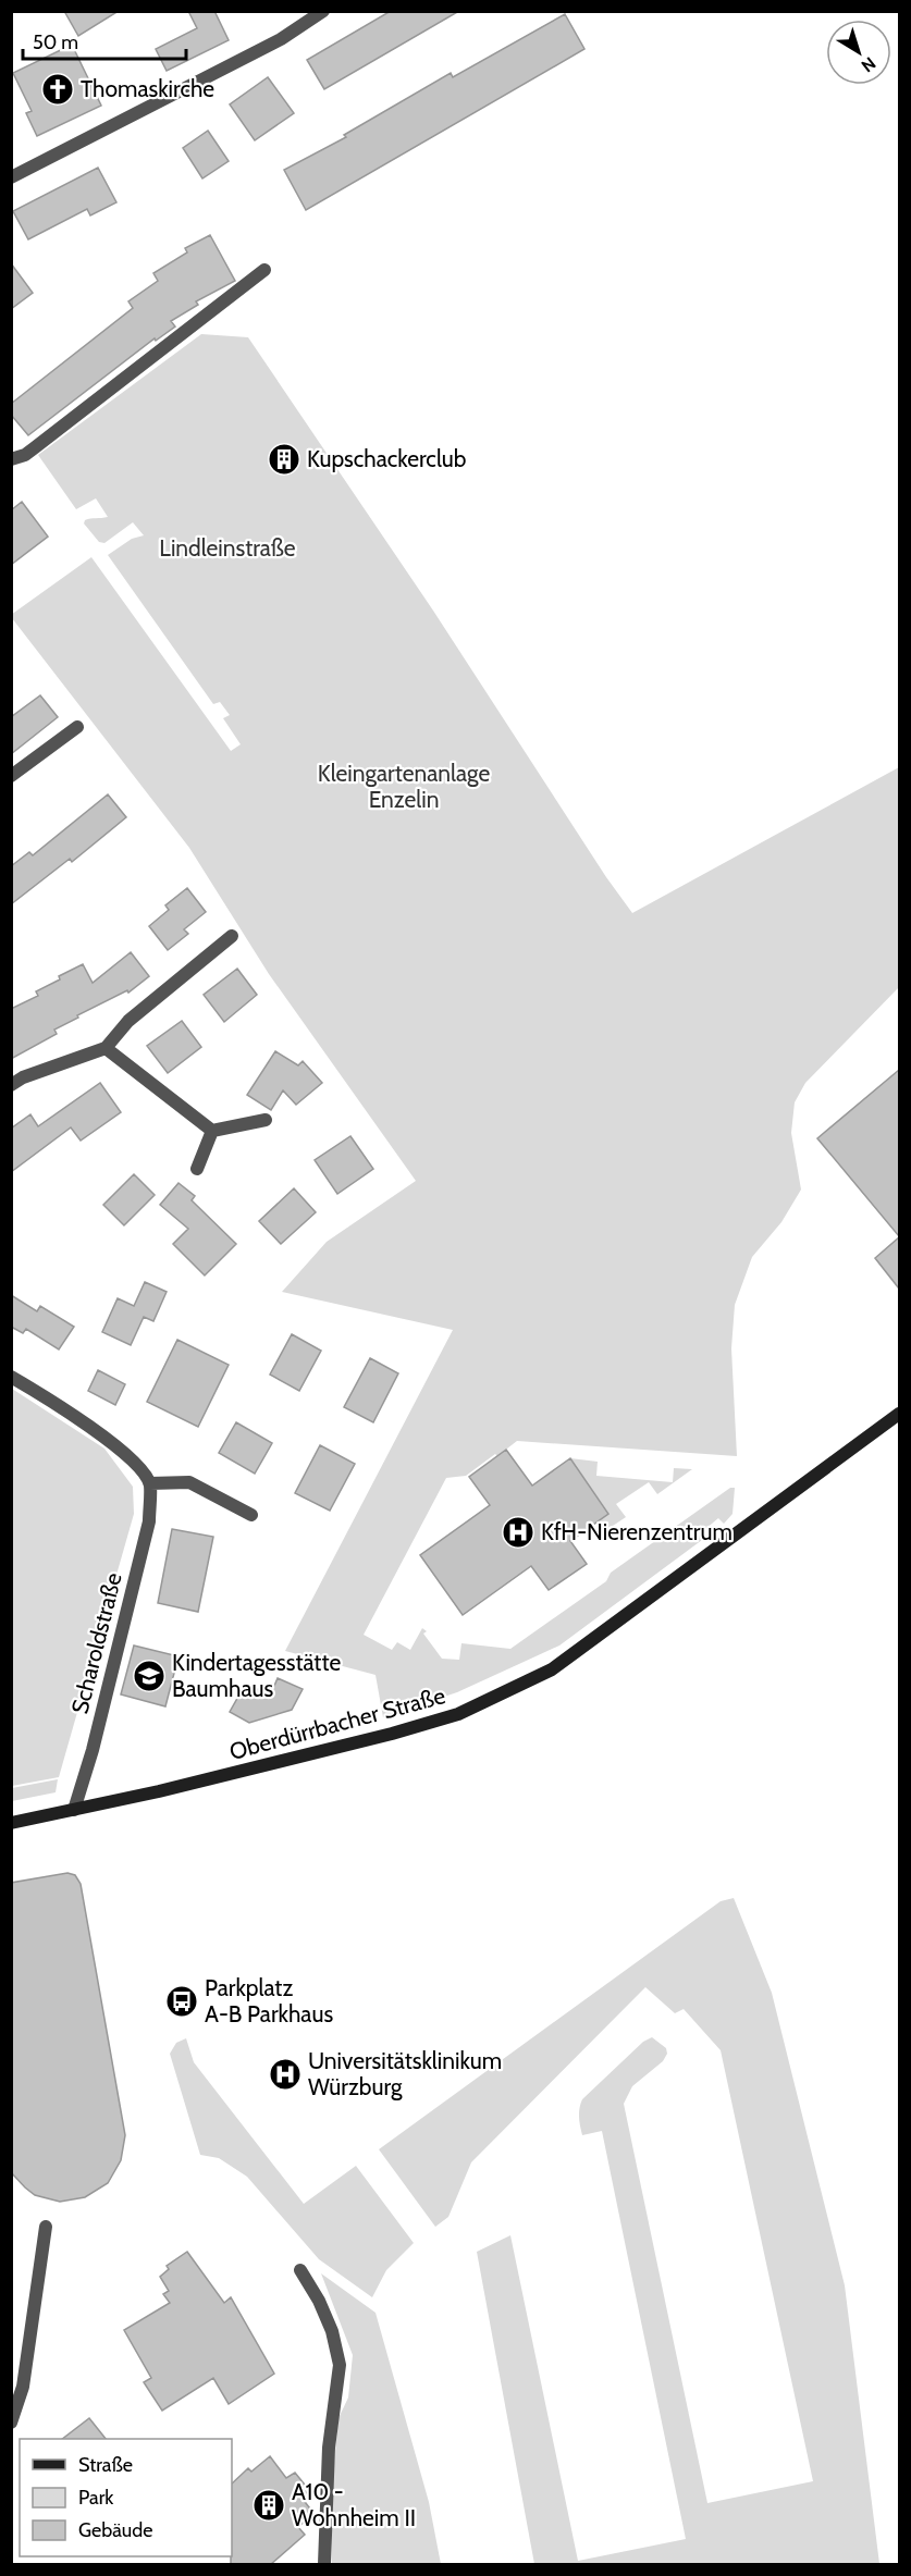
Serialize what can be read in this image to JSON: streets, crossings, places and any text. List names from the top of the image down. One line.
{"streets":{"street":["Scharoldstraße","Oberdürrbacher Straße"]},"crossings":[["Scharoldstraße","Oberdürrbacher Straße"]],"parks":["Lindleinstraße","Kleingartenanlage Enzelin"],"places":{"church":["Thomaskirche"],"building":["Kupschackerclub","A10 - Wohnheim II"],"hospital":["KfH-Nierenzentrum","Universitätsklinikum Würzburg"],"school or university":["Kindertagesstätte Baumhaus"],"bus stop":["Parkplatz A-B Parkhaus"]},"legend":["Straße","Park","Gebäude"],"scale_bar":"50 m","north":"bottom right"}
